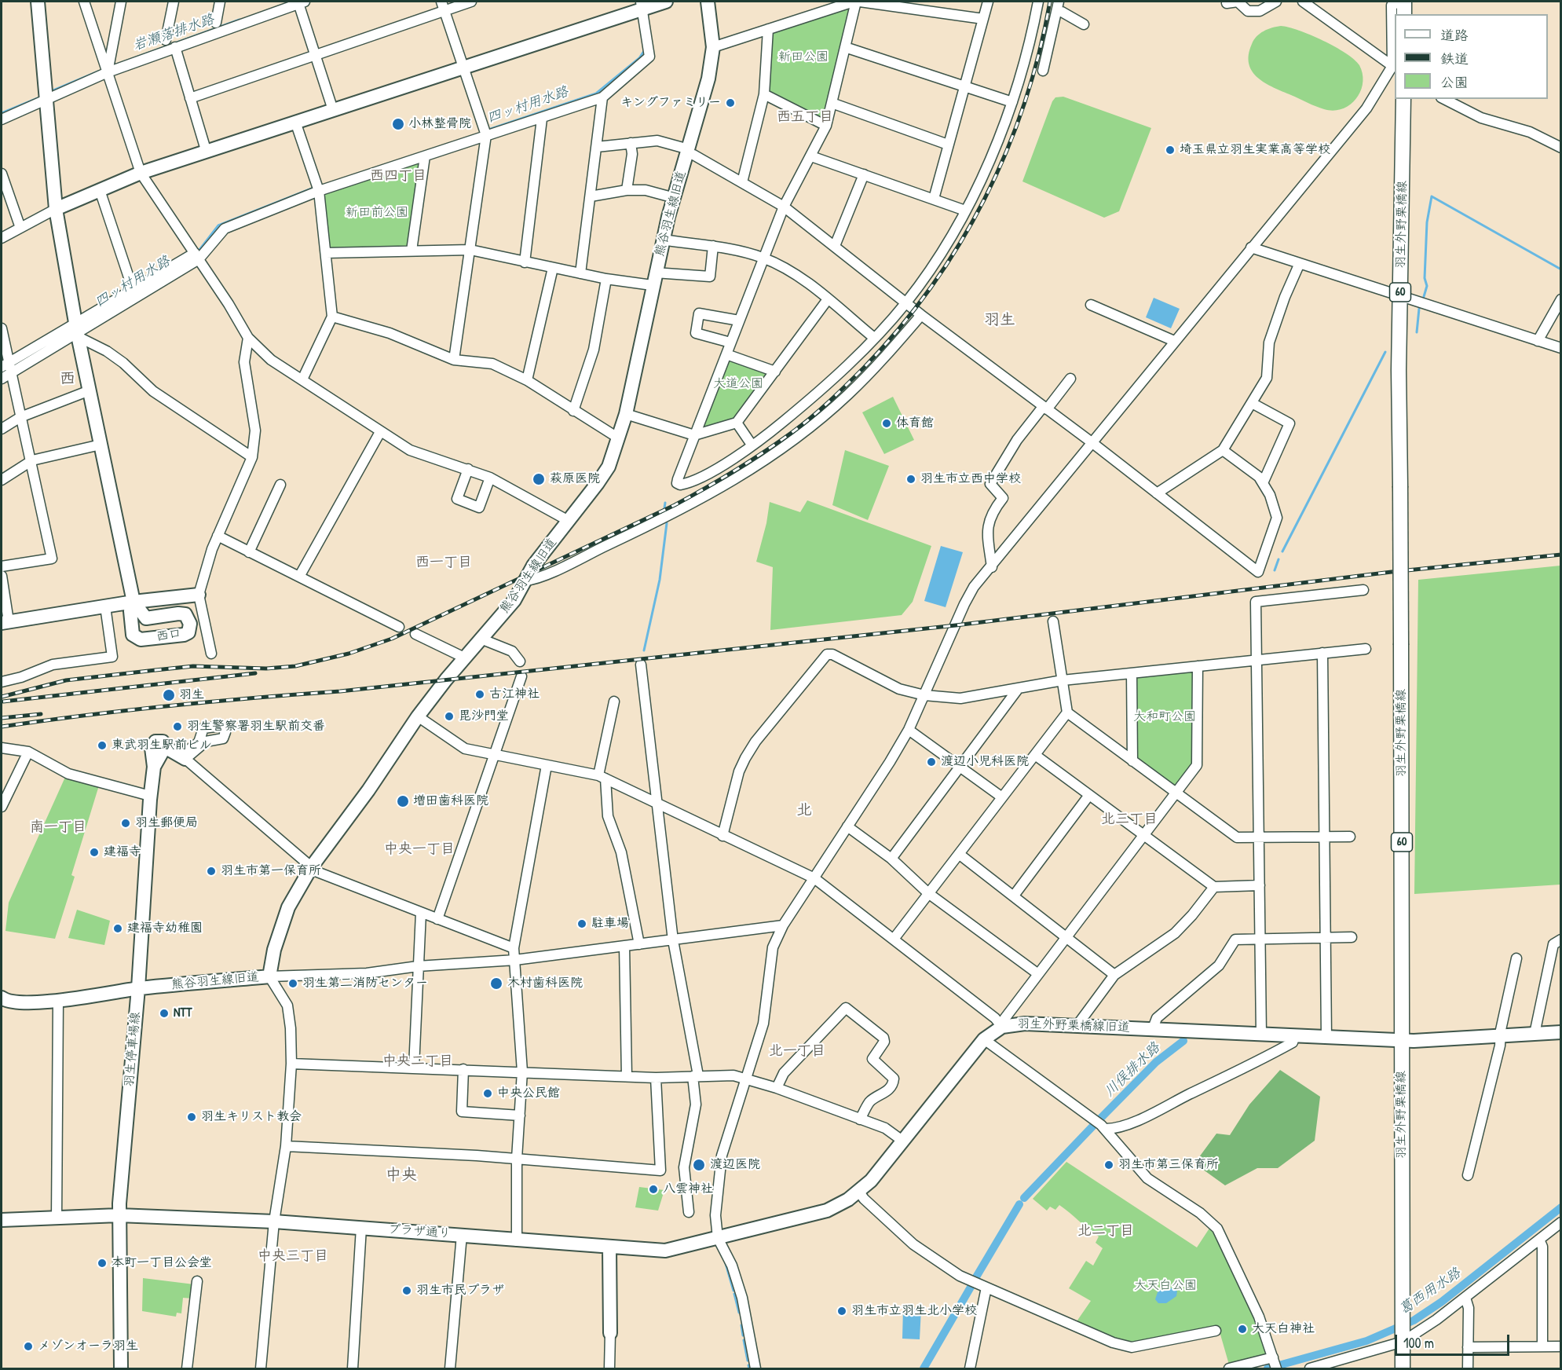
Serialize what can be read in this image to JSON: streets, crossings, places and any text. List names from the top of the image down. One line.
{"streets":{"main road":["羽生外野栗橋線","60"],"street":["熊谷羽生線旧道","西口","羽生外野栗橋線旧道","羽生停車場線","プラザ通り"]},"crossings":[["熊谷羽生線旧道","羽生停車場線"],["羽生外野栗橋線","羽生外野栗橋線旧道"],["羽生外野栗橋線旧道","プラザ通り"],["羽生停車場線","プラザ通り"]],"districts":["西五丁目","西四丁目","羽生","西","西一丁目","北","北三丁目","南一丁目","中央一丁目","北一丁目","中央二丁目","中央","北二丁目","中央三丁目"],"water":["岩瀬落排水路","四ッ村用水路","川俣排水路","葛西用水路"],"parks":["新田公園","新田前公園","大道公園","大和町公園","大天白公園"],"places":["キングファミリー","小林整骨院","埼玉県立羽生実業高等学校","体育館","萩原医院","羽生市立西中学校","古江神社","羽生","毘沙門堂","羽生警察署羽生駅前交番","東武羽生駅前ビル","渡辺小児科医院","増田歯科医院","羽生郵便局","建福寺","羽生市第一保育所","駐車場","建福寺幼稚園","羽生第二消防センター","木村歯科医院","NTT","中央公民館","羽生キリスト教会","渡辺医院","羽生市第三保育所","八雲神社","本町一丁目公会堂","羽生市民プラザ","羽生市立羽生北小学校","大天白神社","メゾンオーラ羽生"],"legend":["道路","鉄道","公園"],"scale_bar":"100 m"}
